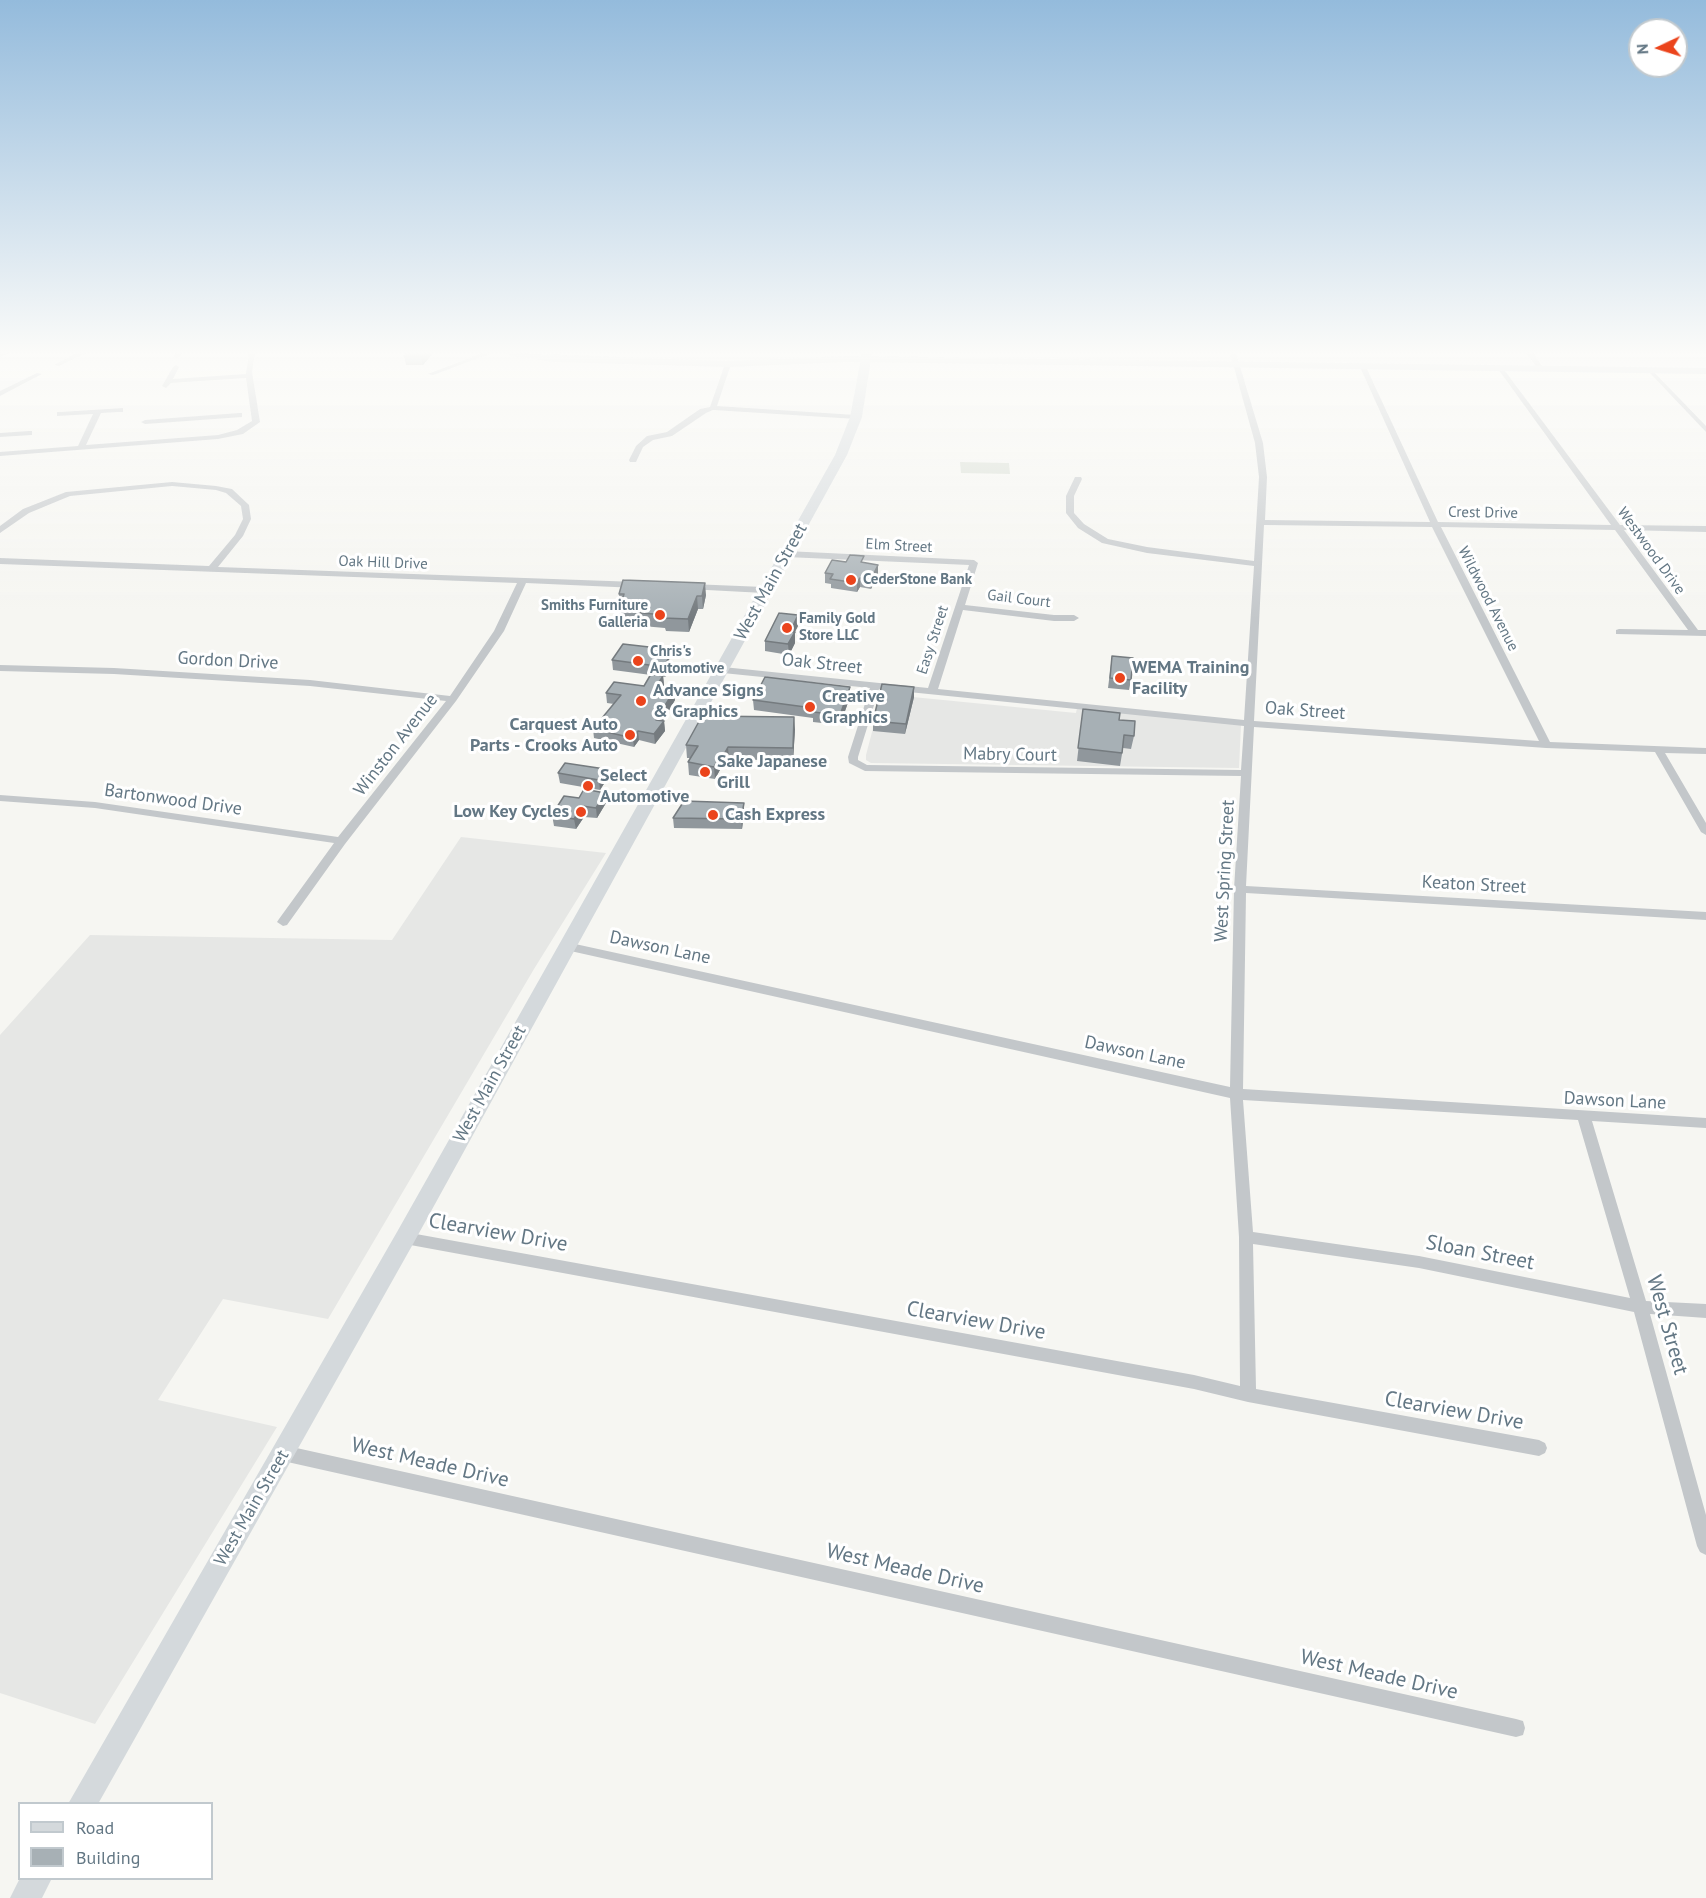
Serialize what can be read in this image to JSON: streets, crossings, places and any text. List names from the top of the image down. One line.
{"streets":{"main road":["West Main Street"],"street":["Crest Drive","Elm Street","Westwood Drive","Oak Hill Drive","Gail Court","Wildwood Avenue","Easy Street","Gordon Drive","Oak Street","Winston Avenue","Mabry Court","Bartonwood Drive","West Spring Street","Keaton Street","Dawson Lane","Clearview Drive","Sloan Street","West Street","West Meade Drive"]},"crossings":[["Crest Drive","Westwood Drive"],["Crest Drive","Wildwood Avenue"],["Crest Drive","West Spring Street"],["Elm Street","West Main Street"],["Elm Street","Easy Street"],["Oak Hill Drive","Winston Avenue"],["West Main Street","Oak Street"],["West Main Street","Dawson Lane"],["West Main Street","Clearview Drive"],["West Main Street","West Meade Drive"],["Gail Court","Easy Street"],["Wildwood Avenue","Oak Street"],["Easy Street","Oak Street"],["Gordon Drive","Winston Avenue"],["Oak Street","Mabry Court"],["Oak Street","West Spring Street"],["Winston Avenue","Bartonwood Drive"],["Mabry Court","West Spring Street"],["West Spring Street","Keaton Street"],["West Spring Street","Dawson Lane"],["West Spring Street","Clearview Drive"],["West Spring Street","Sloan Street"],["Dawson Lane","West Street"],["Sloan Street","West Street"]],"places":["CederStone Bank","Smiths Furniture Galleria","Family Gold Store LLC","Chris's Automotive","WEMA Training Facility","Advance Signs & Graphics","Creative Graphics","Carquest Auto Parts - Crooks Auto","Sake Japanese Grill","Select Automotive","Low Key Cycles","Cash Express"],"legend":["Road","Building"],"north":"left"}
